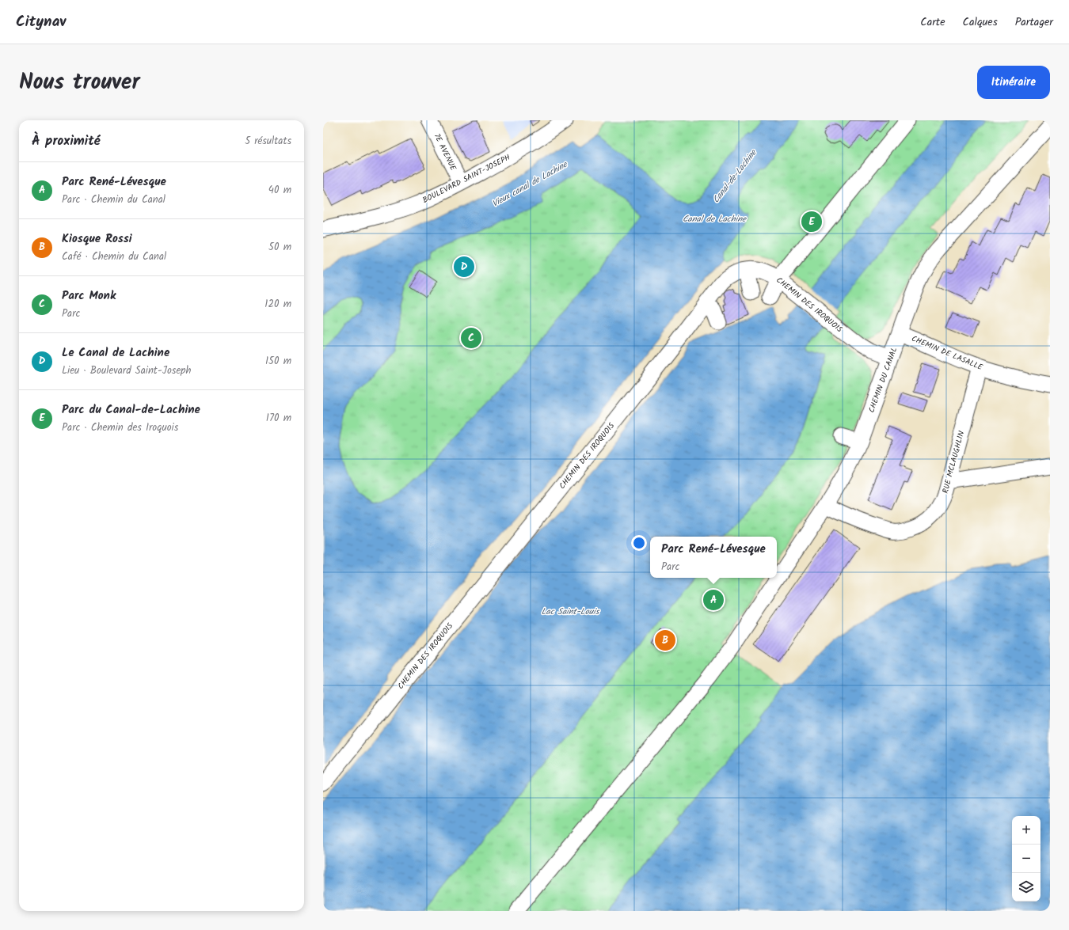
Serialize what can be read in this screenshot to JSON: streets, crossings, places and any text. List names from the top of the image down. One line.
{"streets":{"street":["7E AVENUE","BOULEVARD SAINT-JOSEPH","CHEMIN DES IROQUOIS","CHEMIN DE LASALLE","CHEMIN DU CANAL","RUE MCLAUGHLIN"]},"crossings":[["7E AVENUE","BOULEVARD SAINT-JOSEPH"],["CHEMIN DES IROQUOIS","CHEMIN DU CANAL"],["CHEMIN DE LASALLE","CHEMIN DU CANAL"],["CHEMIN DE LASALLE","RUE MCLAUGHLIN"],["CHEMIN DU CANAL","RUE MCLAUGHLIN"]],"water":["Canal-de-Lachine","Vieux canal de Lachine","Canal de Lachine","Lac Saint-Louis"],"page":{"header":"Citynav","nav":["Carte","Calques","Partager"],"title":"Nous trouver","buttons":"Itinéraire","heading":["À proximité","5 résultats"],"list":[{"mark":"A","name":"Parc René-Lévesque","note":"Parc · Chemin du Canal","value":"40 m"},{"mark":"B","name":"Kiosque Rossi","note":"Café · Chemin du Canal","value":"50 m"},{"mark":"C","name":"Parc Monk","note":"Parc","value":"120 m"},{"mark":"D","name":"Le Canal de Lachine","note":"Lieu · Boulevard Saint-Joseph","value":"150 m"},{"mark":"E","name":"Parc du Canal-de-Lachine","note":"Parc · Chemin des Iroquois","value":"170 m"}],"pins":["E","D","C","A","B"],"popup":["Parc René-Lévesque","Parc"],"map_buttons":["+","−"]}}
